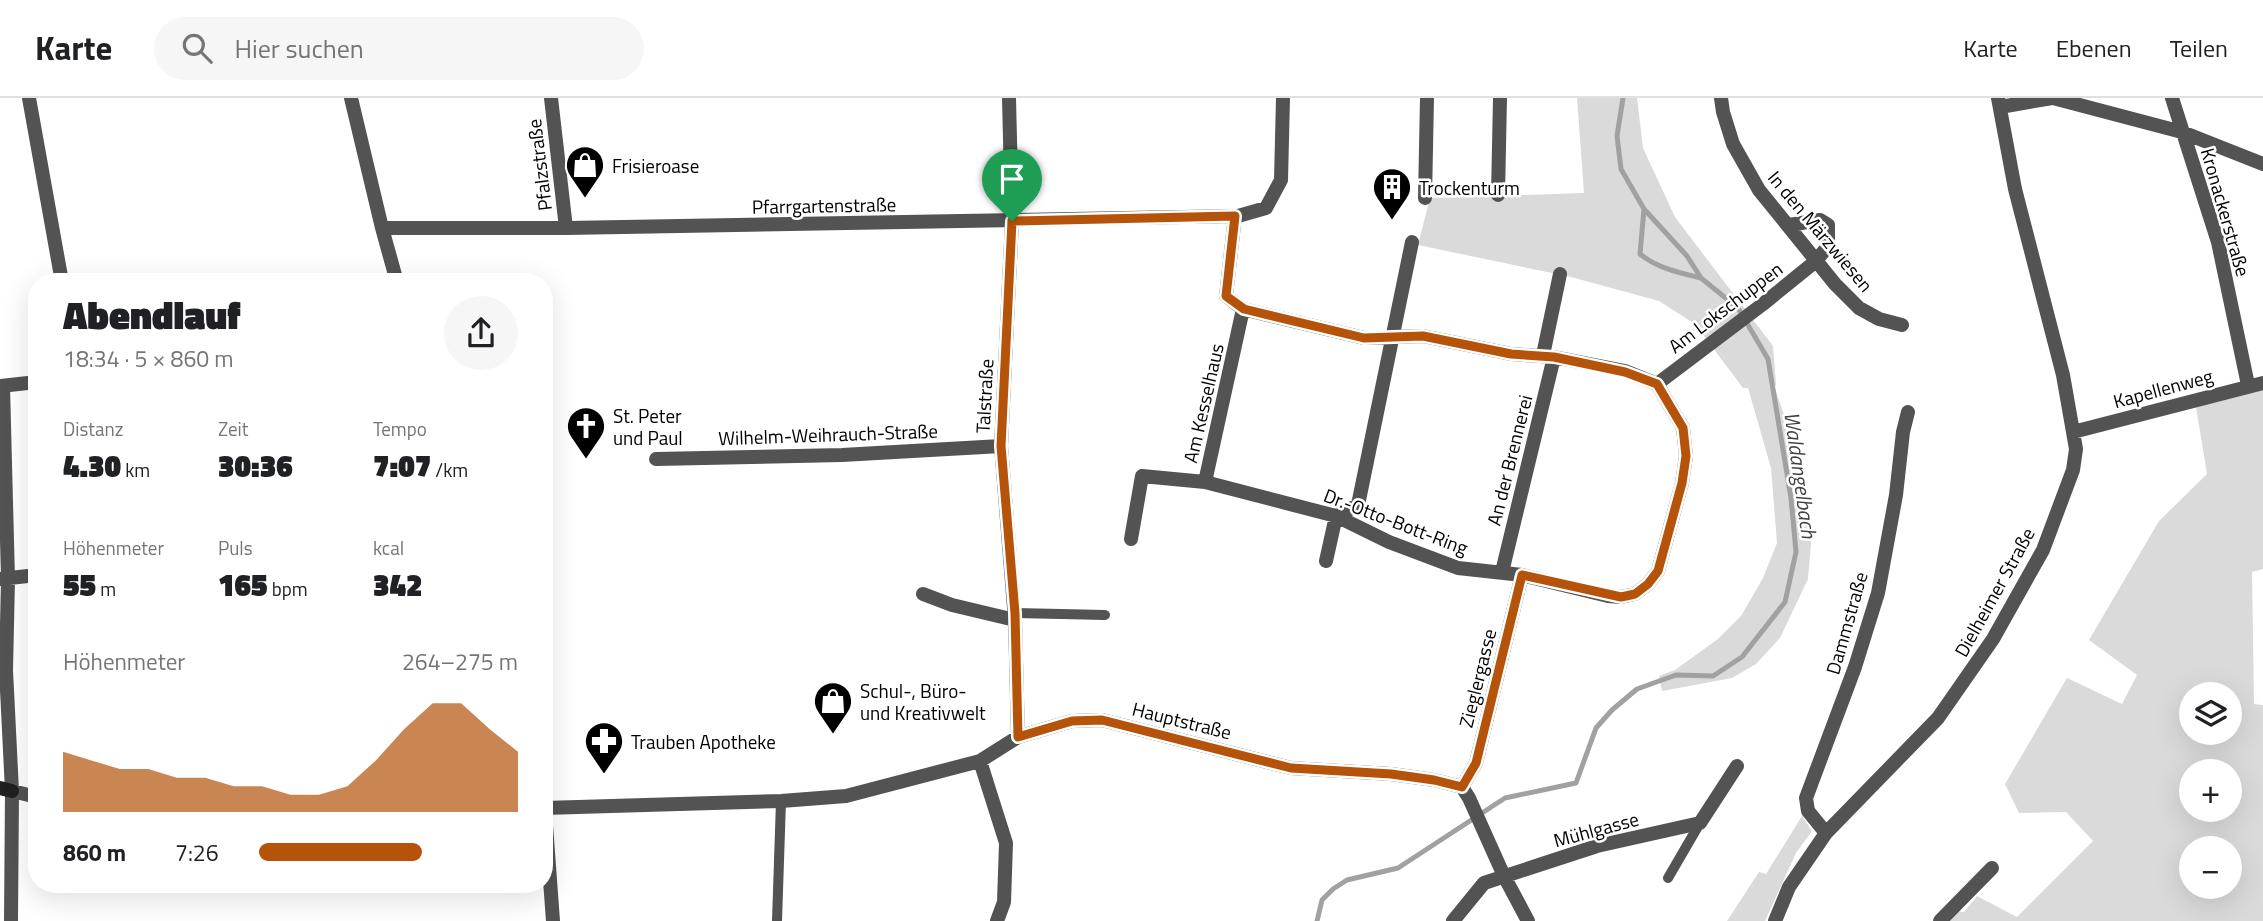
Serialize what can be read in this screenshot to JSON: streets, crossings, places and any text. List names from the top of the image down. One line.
{"streets":{"street":["Pfalzstraße","Pfarrgartenstraße","Kronackerstraße","In den Märzwiesen","Am Lokschuppen","Kapellenweg","Talstraße","Am Kesselhaus","Wilhelm-Weihrauch-Straße","An der Brennerei","Dr.-Otto-Bott-Ring","Dielheimer Straße","Dammstraße","Zieglergasse","Hauptstraße","Mühlgasse"]},"crossings":[["Pfalzstraße","Pfarrgartenstraße"],["Pfarrgartenstraße","Talstraße"],["Kronackerstraße","Kapellenweg"],["In den Märzwiesen","Am Lokschuppen"],["Am Lokschuppen","Dr.-Otto-Bott-Ring"],["Kapellenweg","Dielheimer Straße"],["Talstraße","Wilhelm-Weihrauch-Straße"],["Talstraße","Hauptstraße"],["Am Kesselhaus","Dr.-Otto-Bott-Ring"],["An der Brennerei","Dr.-Otto-Bott-Ring"],["Dr.-Otto-Bott-Ring","Zieglergasse"],["Dielheimer Straße","Dammstraße"],["Zieglergasse","Hauptstraße"]],"water":["Waldangelbach"],"places":{"shop":["Frisieroase","Schul-, Büro- und Kreativwelt"],"building":["Trockenturm"],"church":["St. Peter und Paul"],"pharmacy":["Trauben Apotheke"]},"page":{"header":"Karte","search":"Hier suchen","nav":["Karte","Ebenen","Teilen"],"heading":["Abendlauf","18:34 · 5 × 860 m"],"stats":[["Distanz","4.30 km"],["Zeit","30:36"],["Tempo","7:07 /km"],["Höhenmeter","55 m"],["Puls","165 bpm"],["kcal","342"]],"chart":["Höhenmeter","264–275 m"],"map_buttons":["+","−"],"list":[{"name":"860 m","note":"7:26"}]}}
